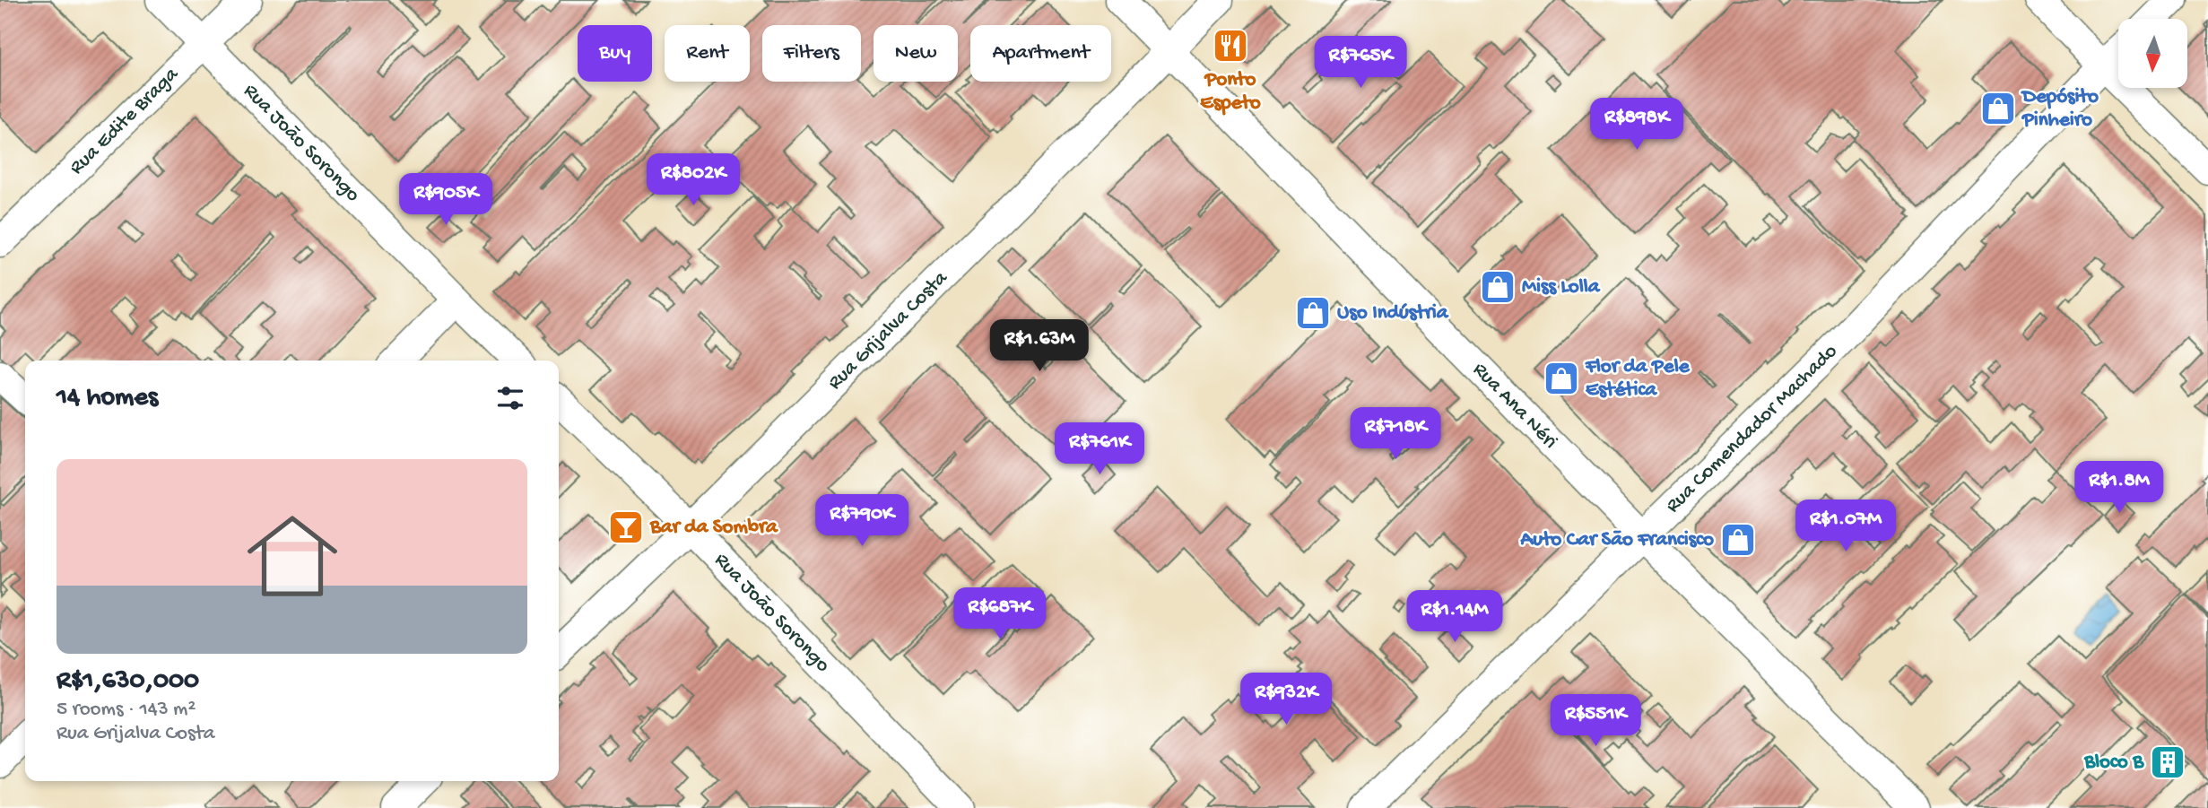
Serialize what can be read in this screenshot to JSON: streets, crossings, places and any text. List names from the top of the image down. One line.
{"streets":{"street":["Rua Edite Braga","Rua João Sorongo","Rua Grijalva Costa","Rua Ana Néri","Rua Comendador Machado"]},"crossings":[["Rua Edite Braga","Rua João Sorongo"],["Rua João Sorongo","Rua Grijalva Costa"],["Rua Grijalva Costa","Rua Ana Néri"],["Rua Ana Néri","Rua Comendador Machado"]],"places":{"restaurant":["Ponto Espeto"],"shop":["Depósito Pinheiro","Miss Lolla","Uso Indústria","Flor da Pele Estética","Auto Car São Francisco"],"bar":["Bar da Sombra"],"building":["Bloco B"]},"north":"bottom","page":{"chip":["Buy","Rent","Filters","New","Apartment"],"price":["R$765K","R$898K","R$802K","R$905K","R$1.63M","R$718K","R$761K","R$1.8M","R$790K","R$1.07M","R$687K","R$1.14M","R$932K","R$551K"],"heading":"14 homes","list":[{"name":"R$1,630,000","note":"5 rooms · 143 m² · Rua Grijalva Costa"}]}}
